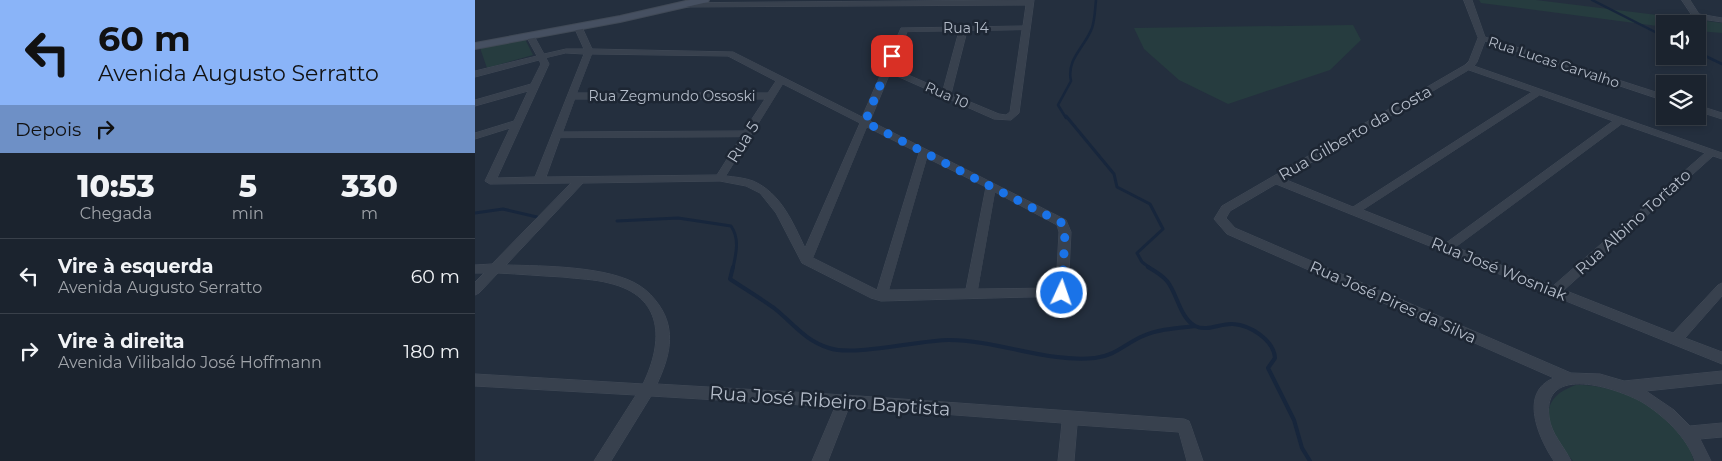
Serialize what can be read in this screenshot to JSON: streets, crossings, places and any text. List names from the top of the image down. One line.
{"streets":{"street":["Rua 14","Rua Lucas Carvalho","Rua 10","Rua Zegmundo Ossoski","Rua Gilberto da Costa","Rua 5","Rua Albino Tortato","Rua José Wosniak","Rua José Pires da Silva","Rua José Ribeiro Baptista"]},"crossings":[["Rua 14","Rua 10"],["Rua Zegmundo Ossoski","Rua 5"],["Rua Gilberto da Costa","Rua José Wosniak"],["Rua Gilberto da Costa","Rua José Pires da Silva"],["Rua Albino Tortato","Rua José Wosniak"]],"page":{"turn":["60 m","Avenida Augusto Serratto"],"then":"Depois","eta":["10:53","Chegada","5","min","330","m"],"list":[{"name":"Vire à esquerda","note":"Avenida Augusto Serratto","value":"60 m"},{"name":"Vire à direita","note":"Avenida Vilibaldo José Hoffmann","value":"180 m"}]}}
